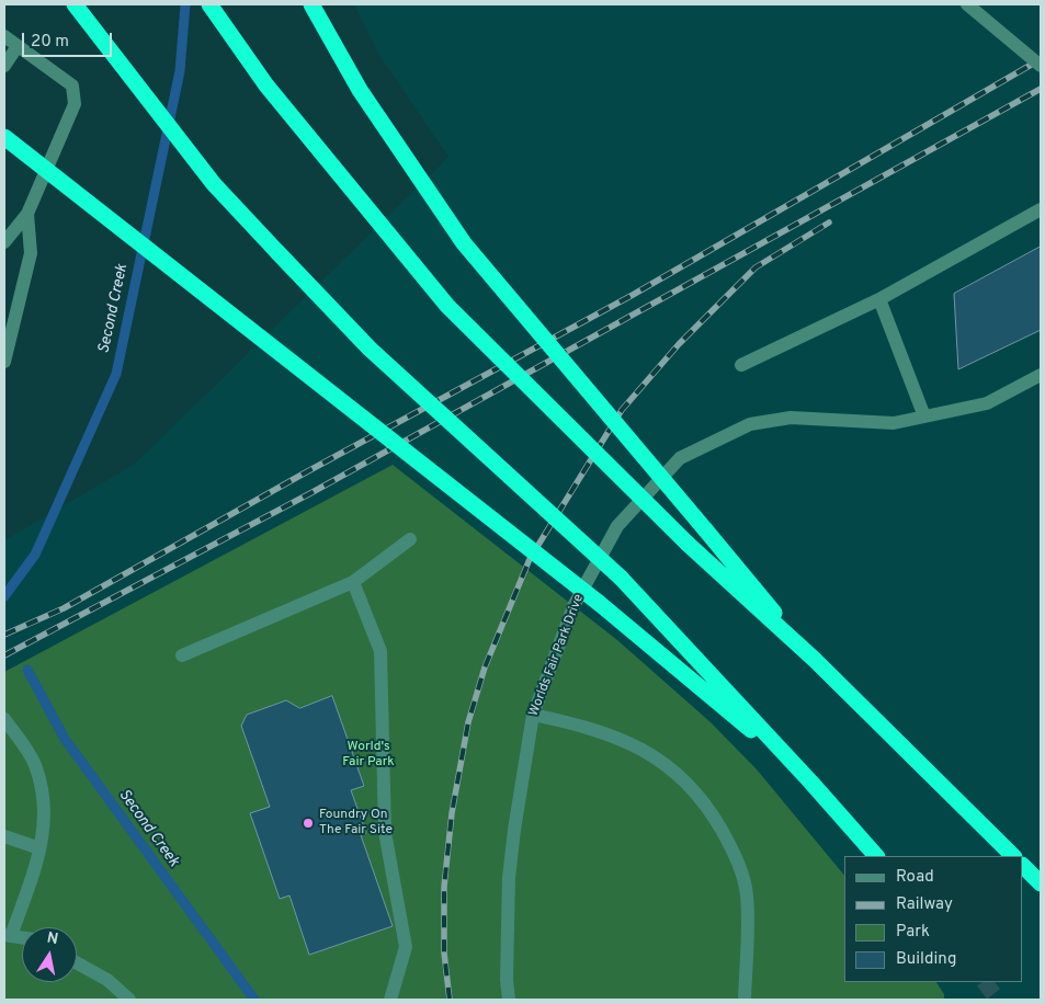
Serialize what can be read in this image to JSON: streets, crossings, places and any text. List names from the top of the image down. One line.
{"streets":{"street":["Worlds Fair Park Drive"]},"water":["Second Creek"],"parks":["World's Fair Park"],"places":["Foundry On The Fair Site"],"legend":["Road","Railway","Park","Building"],"scale_bar":"20 m","north":"top"}
